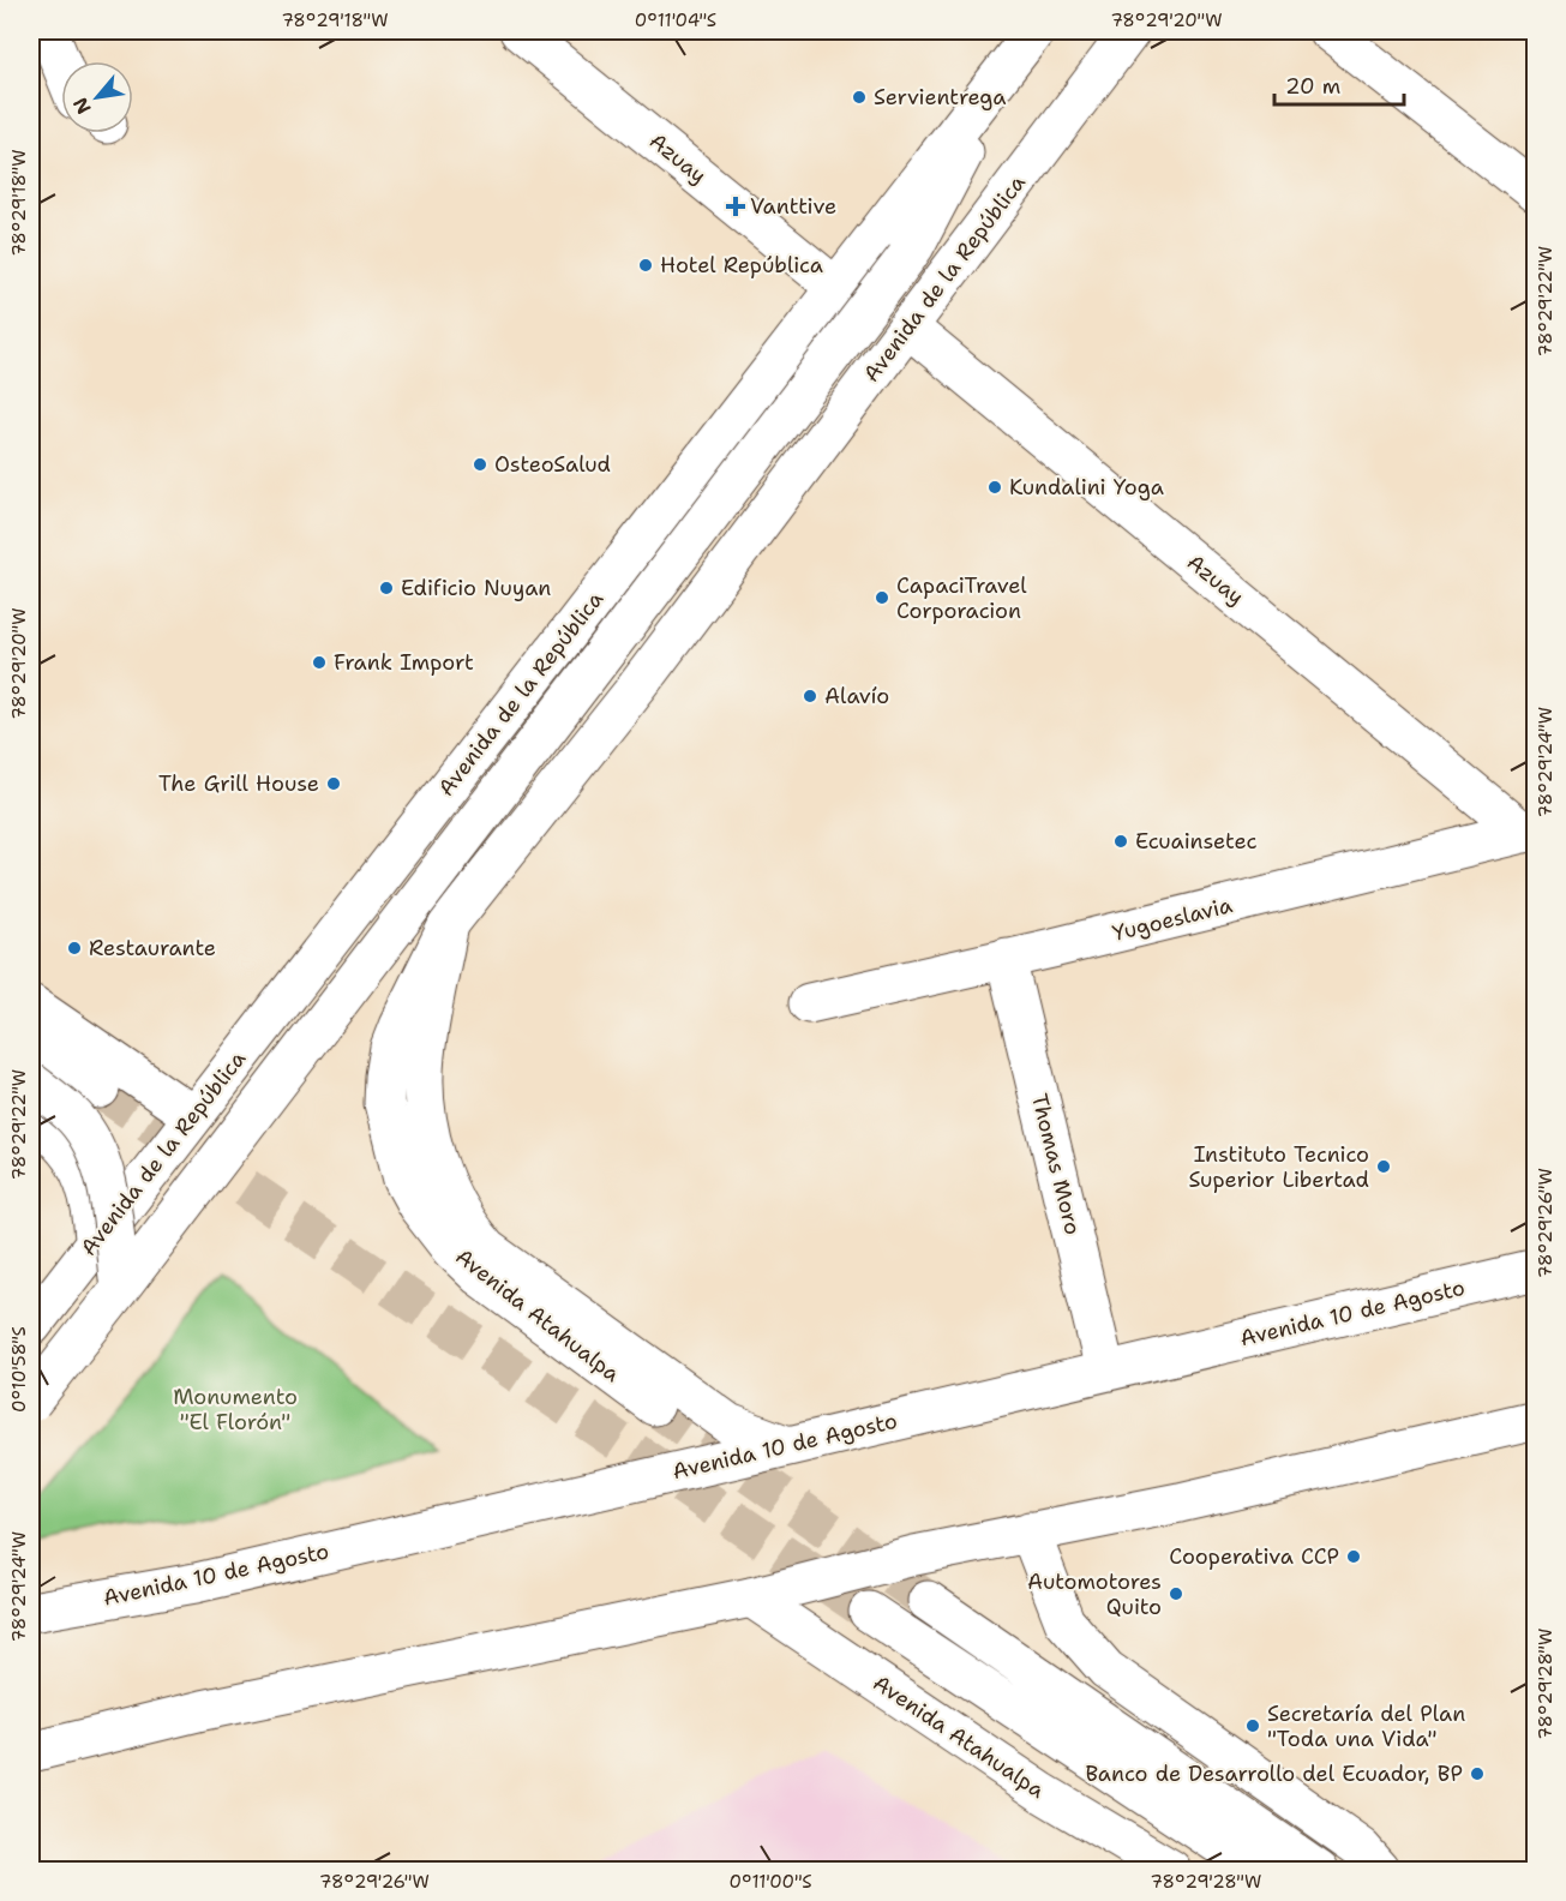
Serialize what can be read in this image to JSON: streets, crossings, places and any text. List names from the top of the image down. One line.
{"streets":{"main road":["Azuay","Avenida de la República","Yugoeslavia","Thomas Moro","Avenida 10 de Agosto","Avenida Atahualpa"]},"crossings":[["Azuay","Avenida de la República"],["Azuay","Yugoeslavia"],["Avenida de la República","Avenida Atahualpa"],["Yugoeslavia","Thomas Moro"],["Thomas Moro","Avenida 10 de Agosto"]],"parks":["Monumento \"El Florón\""],"places":{"other":["Servientrega","Hotel República","OsteoSalud","Kundalini Yoga","Edificio Nuyan","CapaciTravel Corporacion","Frank Import","Alavío","The Grill House","Ecuainsetec","Restaurante","Instituto Tecnico Superior Libertad","Cooperativa CCP","Automotores Quito","Secretaría del Plan \"Toda una Vida\"","Banco de Desarrollo del Ecuador, BP"],"health":["Vanttive"]},"scale_bar":"20 m","north":"bottom left","coordinates":["78°29'18\"W","0°11'04\"S","78°29'20\"W","78°29'22\"W","78°29'24\"W","78°29'26\"W","0°10'58\"S","78°29'28\"W","0°11'00\"S"]}
